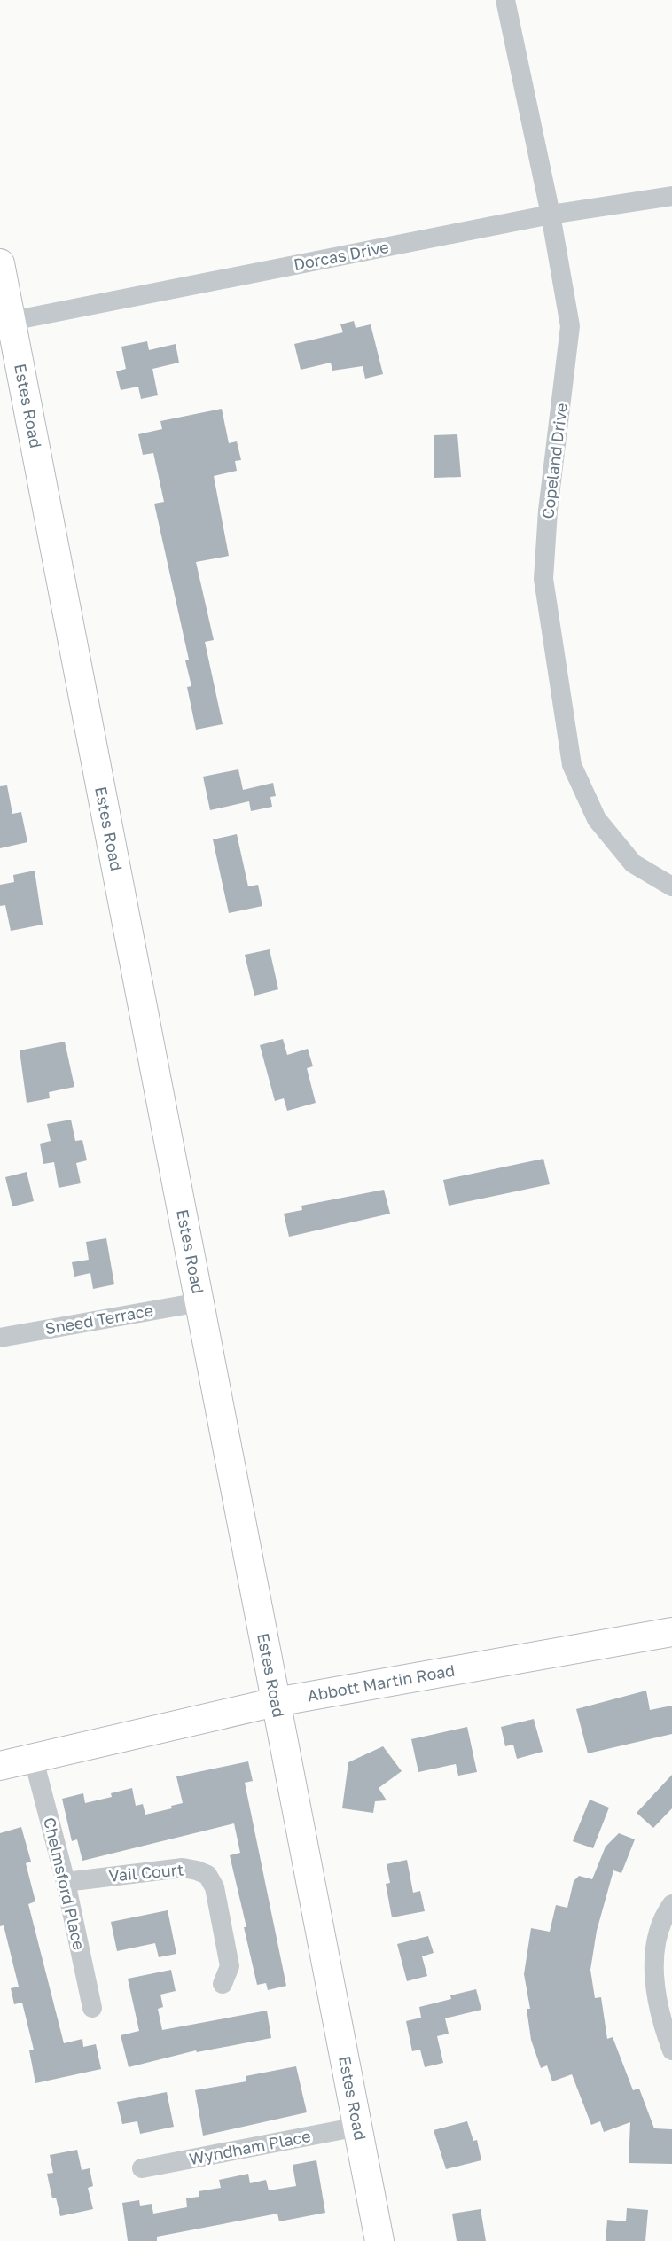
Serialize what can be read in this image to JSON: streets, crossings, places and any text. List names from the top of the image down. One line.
{"streets":{"main road":["Estes Road","Abbott Martin Road"],"street":["Dorcas Drive","Copeland Drive","Sneed Terrace","Vail Court","Chelmsford Place","Wyndham Place"]},"crossings":[["Dorcas Drive","Estes Road"],["Dorcas Drive","Copeland Drive"],["Estes Road","Sneed Terrace"],["Estes Road","Abbott Martin Road"],["Estes Road","Wyndham Place"],["Abbott Martin Road","Chelmsford Place"],["Vail Court","Chelmsford Place"]]}
